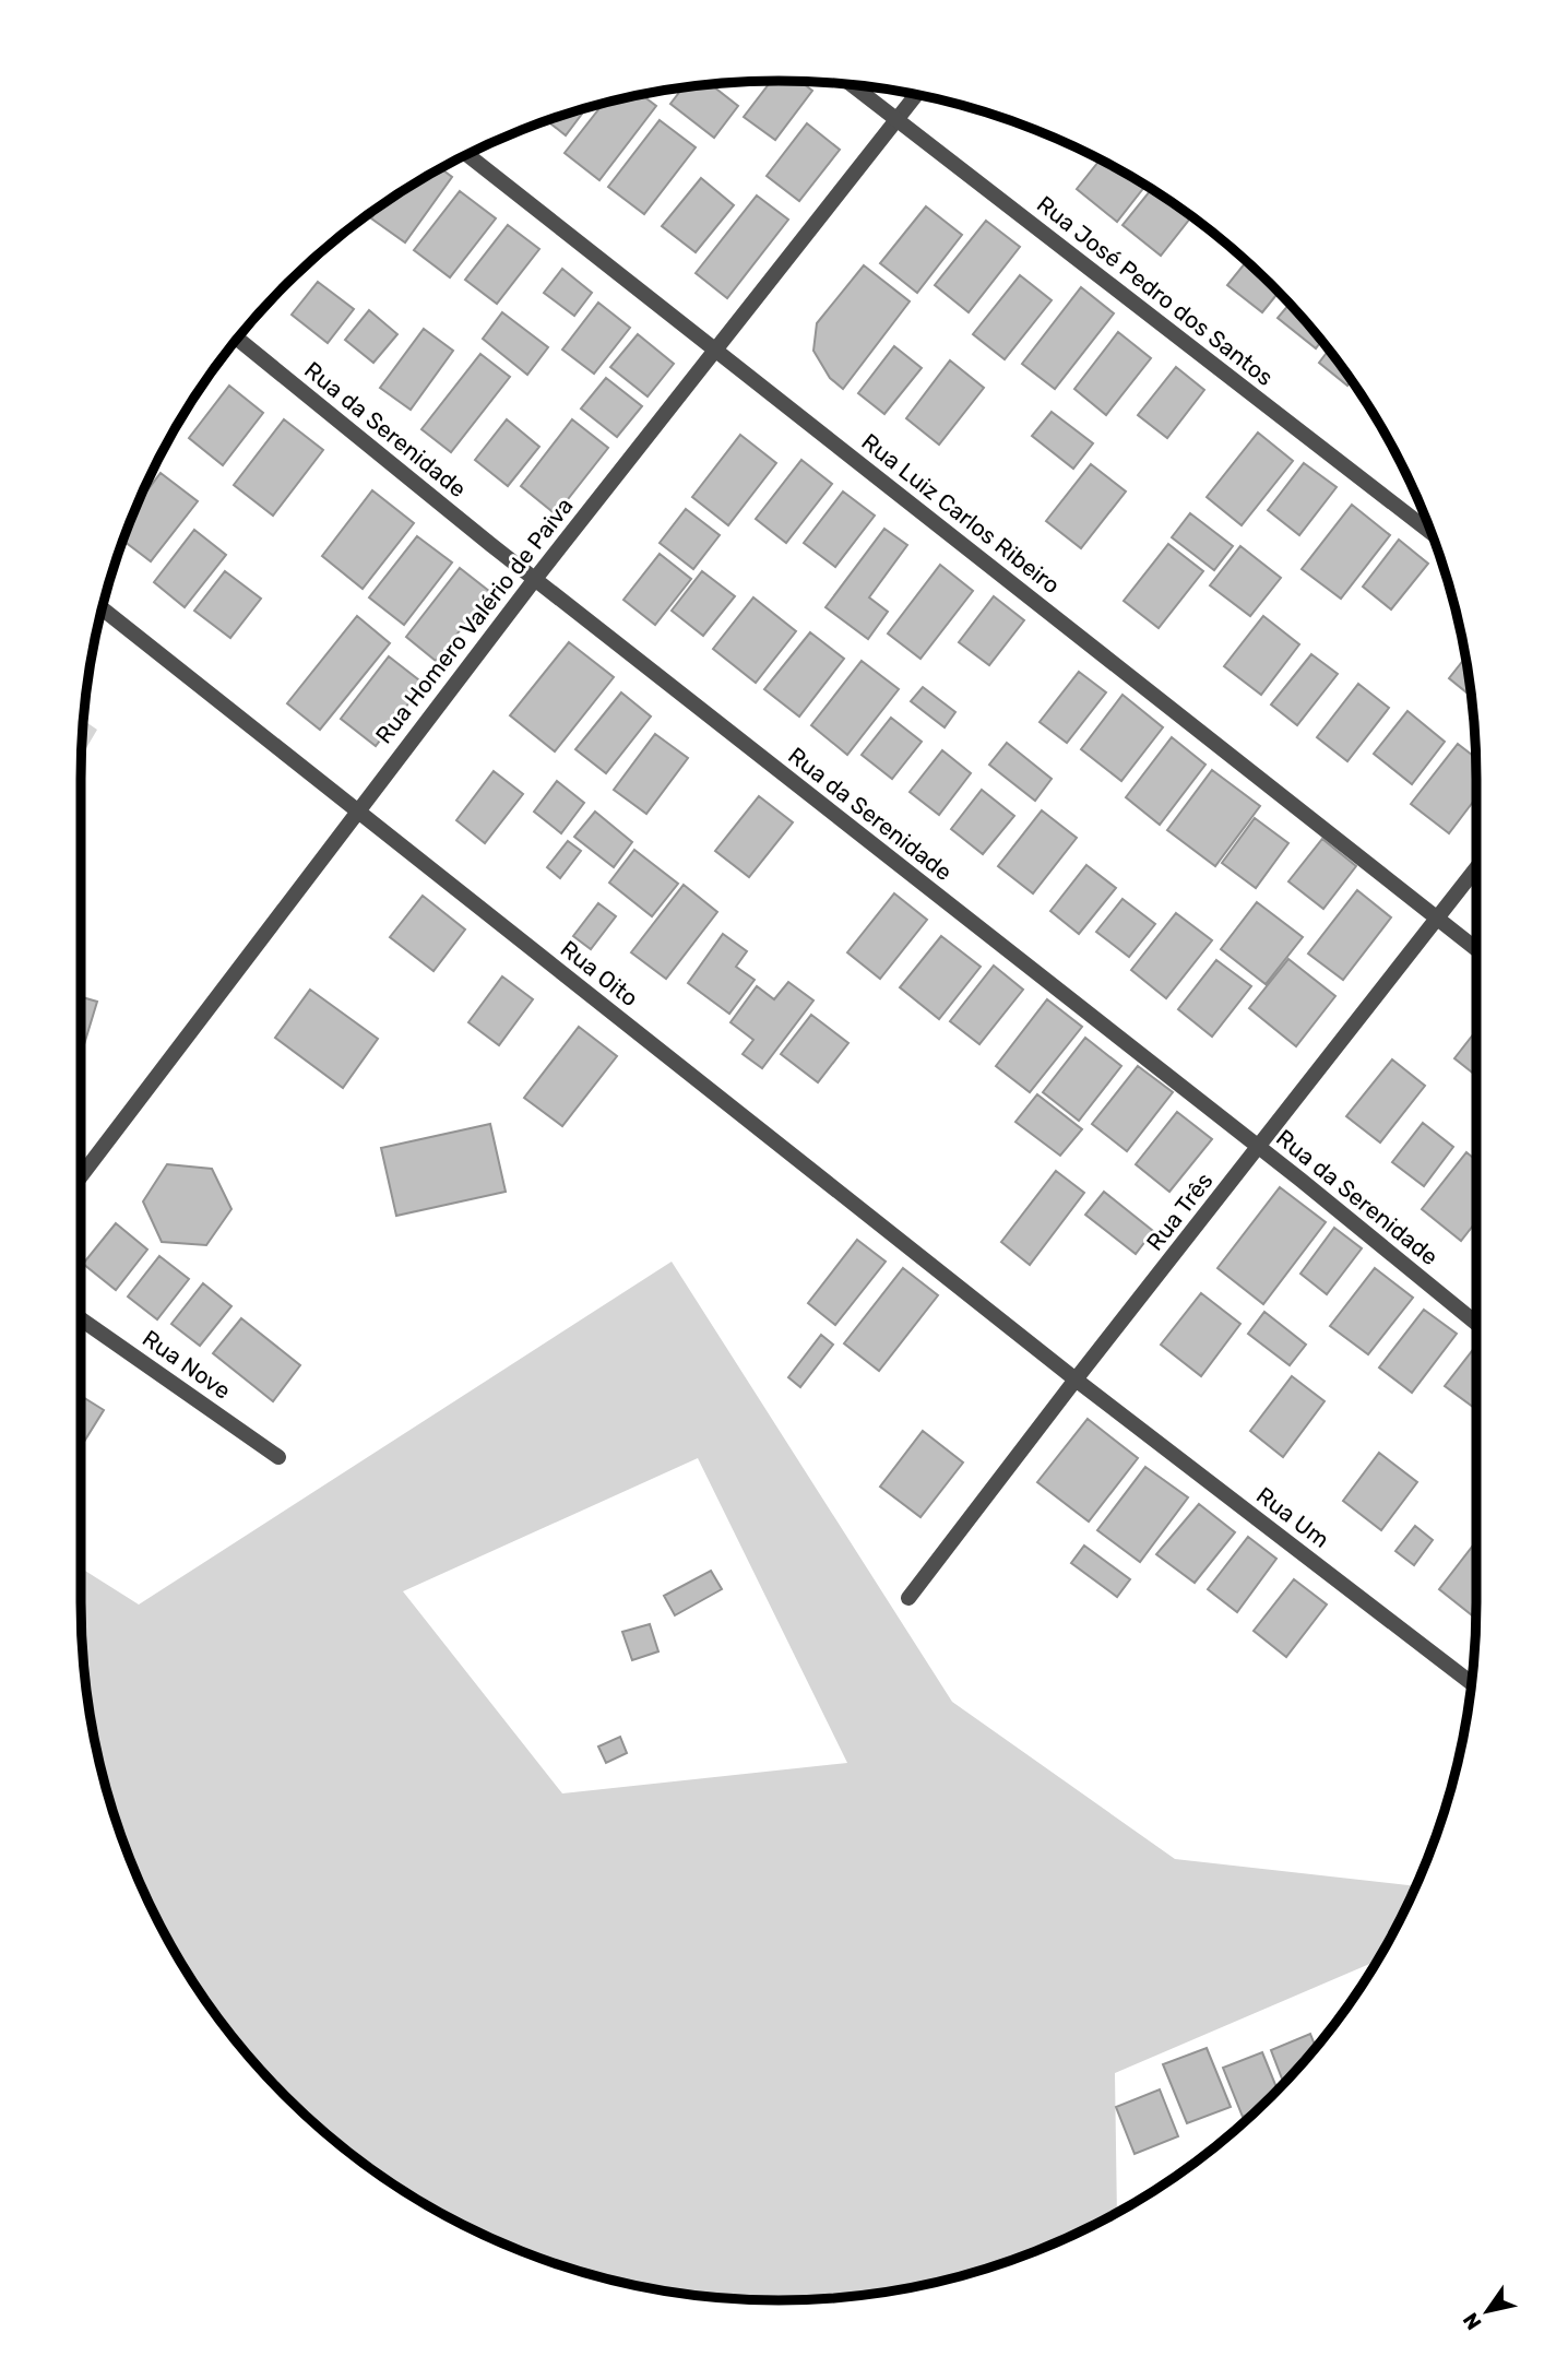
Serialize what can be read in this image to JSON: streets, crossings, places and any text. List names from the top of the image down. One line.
{"streets":{"street":["Rua José Pedro dos Santos","Rua da Serenidade","Rua Luiz Carlos Ribeiro","Rua Homero Valério de Paiva","Rua Oito","Rua Três","Rua Nove","Rua Um"]},"crossings":[["Rua José Pedro dos Santos","Rua Homero Valério de Paiva"],["Rua da Serenidade","Rua Homero Valério de Paiva"],["Rua da Serenidade","Rua Três"],["Rua Luiz Carlos Ribeiro","Rua Homero Valério de Paiva"],["Rua Luiz Carlos Ribeiro","Rua Três"],["Rua Homero Valério de Paiva","Rua Oito"],["Rua Oito","Rua Três"],["Rua Oito","Rua Um"],["Rua Três","Rua Um"]],"north":"bottom left"}
